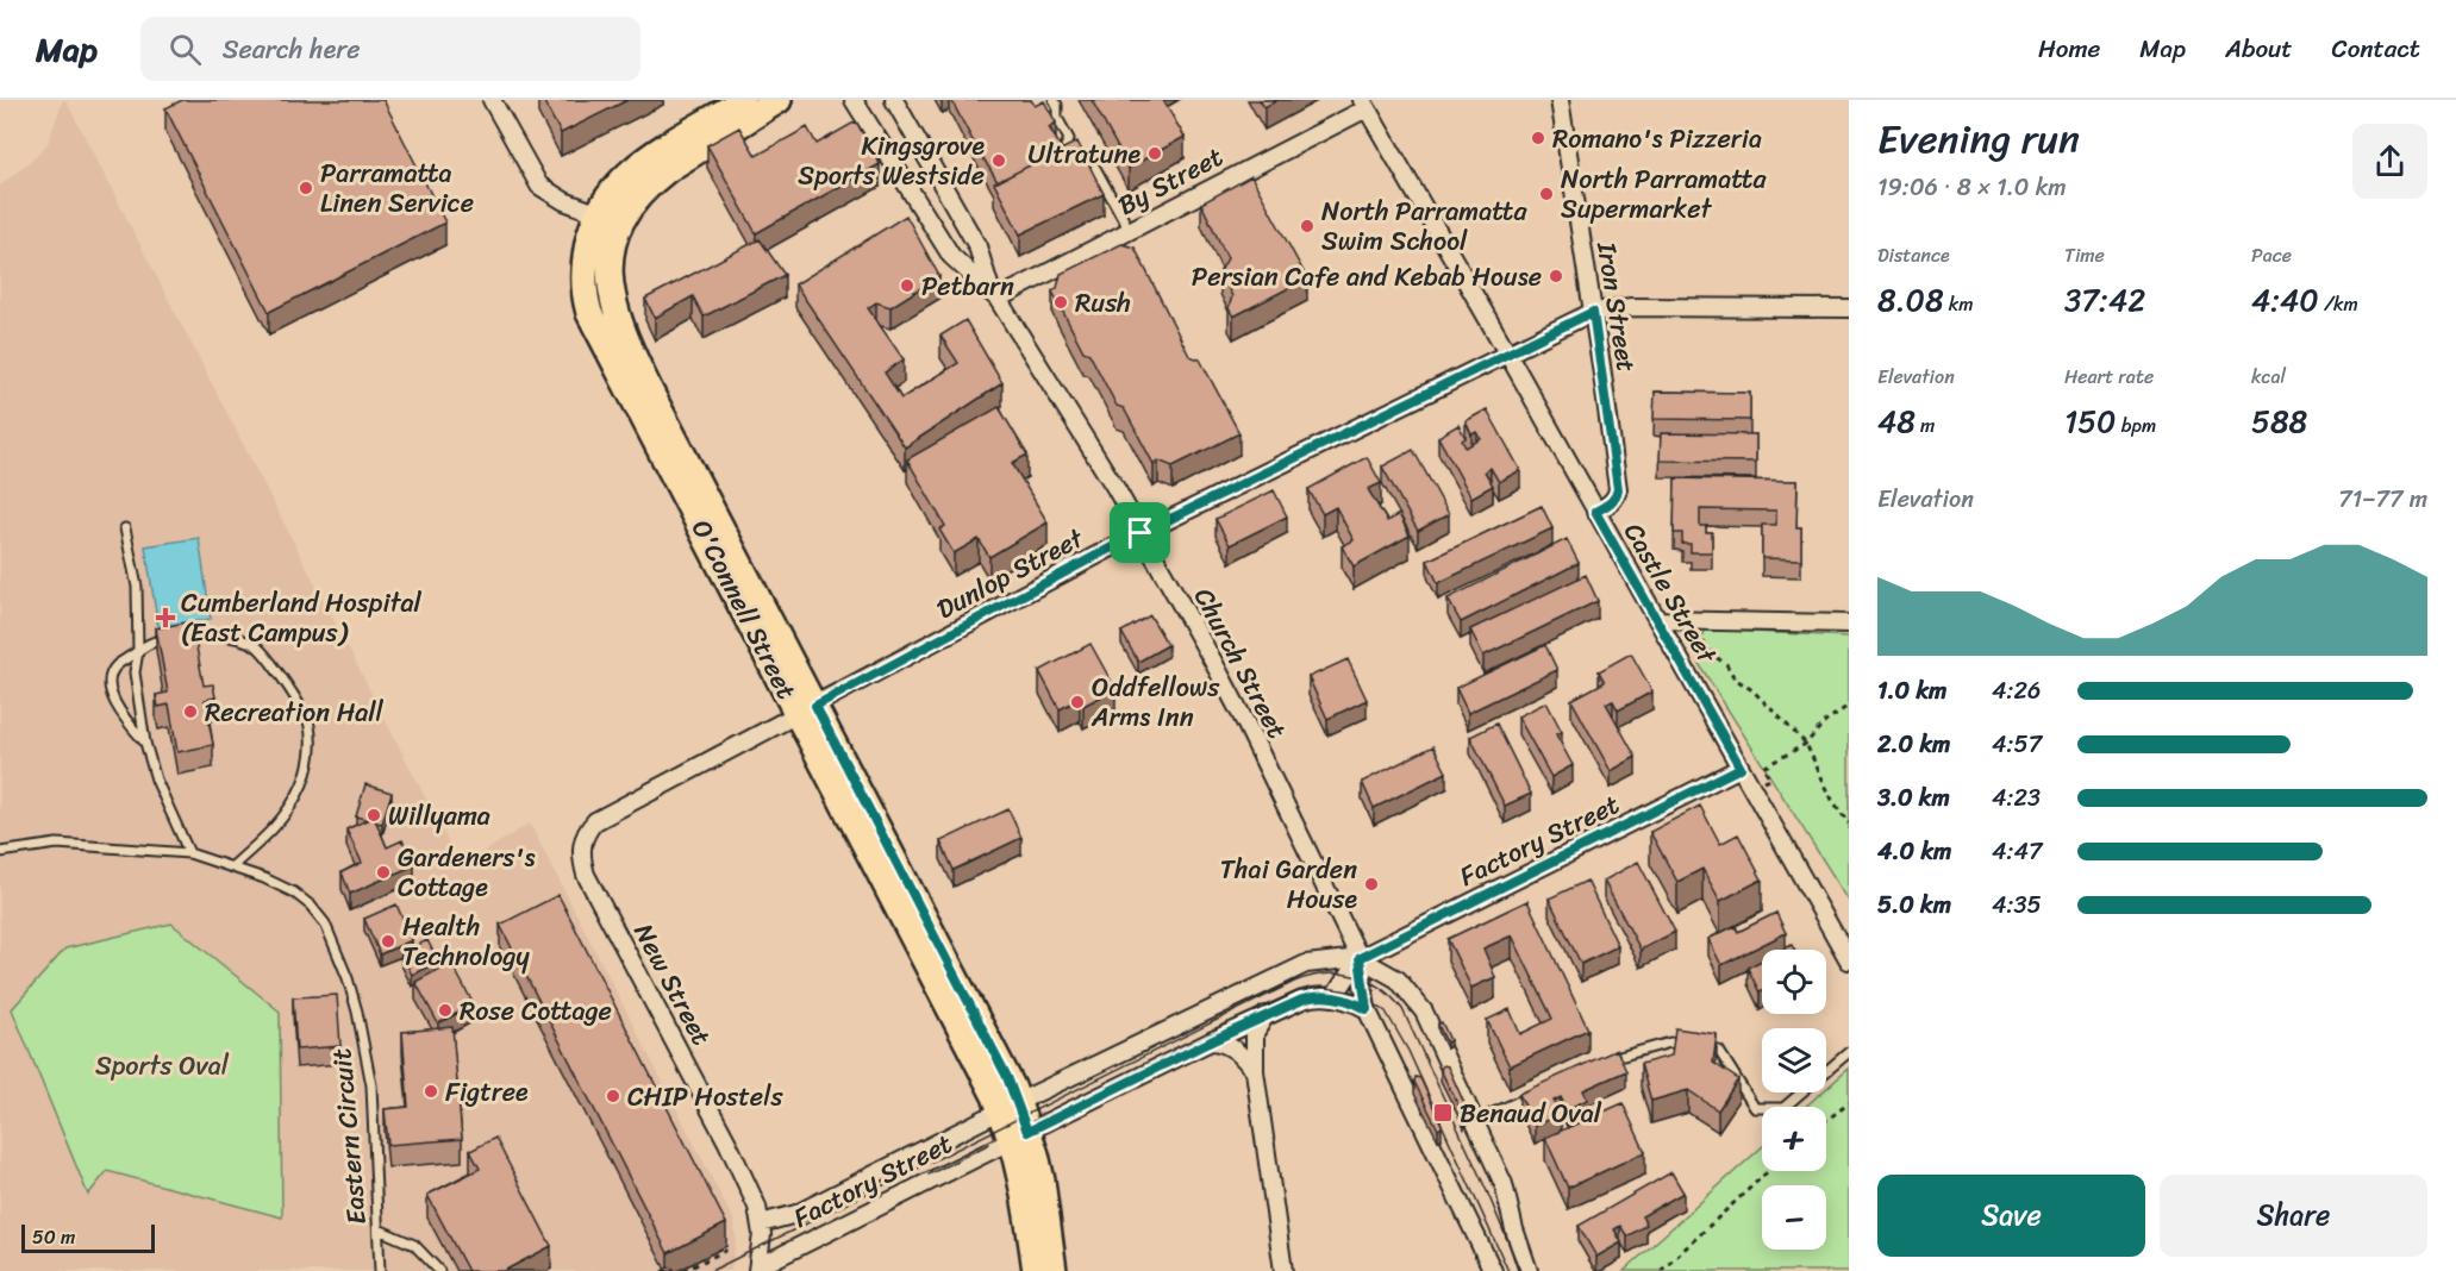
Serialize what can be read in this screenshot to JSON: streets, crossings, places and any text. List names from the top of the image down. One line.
{"streets":{"main road":["O'Connell Street"],"street":["By Street","Iron Street","Dunlop Street","Castle Street","Church Street","Factory Street","New Street"],"lane":["Eastern Circuit"]},"crossings":[["By Street","Castle Street"],["By Street","Church Street"],["Iron Street","Dunlop Street"],["Iron Street","Castle Street"],["Dunlop Street","Castle Street"],["Dunlop Street","O'Connell Street"],["Dunlop Street","Church Street"],["Dunlop Street","New Street"],["Castle Street","Factory Street"],["O'Connell Street","Factory Street"],["Church Street","Factory Street"],["Factory Street","New Street"]],"parks":["Sports Oval"],"places":{"other":["Romano's Pizzeria","Ultratune","Kingsgrove Sports Westside","Parramatta Linen Service","North Parramatta Supermarket","North Parramatta Swim School","Persian Cafe and Kebab House","Petbarn","Rush","Oddfellows Arms Inn","Recreation Hall","Willyama","Gardeners's Cottage","Thai Garden House","Health Technology","Rose Cottage","Figtree","CHIP Hostels"],"health":["Cumberland Hospital (East Campus)"],"transit":["Benaud Oval"]},"scale_bar":"50 m","page":{"header":"Map","search":"Search here","nav":["Home","Map","About","Contact"],"heading":["Evening run","19:06 · 8 × 1.0 km"],"stats":[["Distance","8.08 km"],["Time","37:42"],["Pace","4:40 /km"],["Elevation","48 m"],["Heart rate","150 bpm"],["kcal","588"]],"chart":["Elevation","71–77 m"],"list":[{"name":"1.0 km","note":"4:26"},{"name":"2.0 km","note":"4:57"},{"name":"3.0 km","note":"4:23"},{"name":"4.0 km","note":"4:47"},{"name":"5.0 km","note":"4:35"}],"map_buttons":["+","−"],"buttons":["Save","Share"],"scale":"50 m"}}
